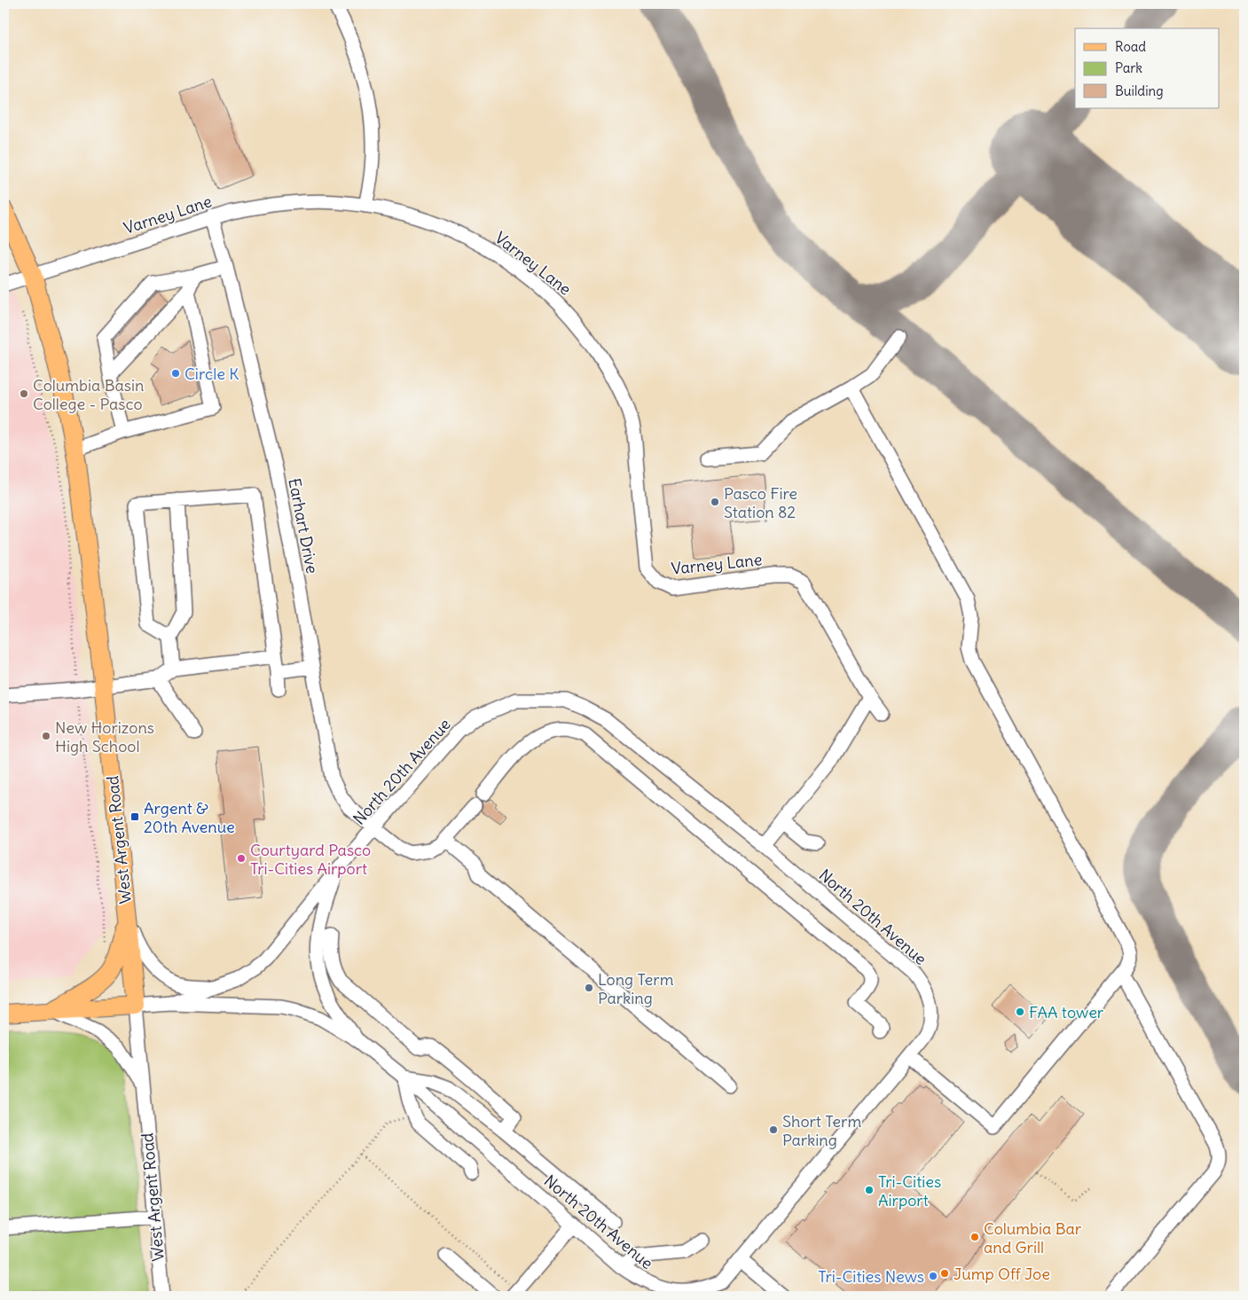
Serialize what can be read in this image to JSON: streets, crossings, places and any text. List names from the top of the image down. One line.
{"streets":{"main road":["West Argent Road"],"street":["Varney Lane","Earhart Drive","North 20th Avenue"]},"crossings":[["Varney Lane","Earhart Drive"],["Varney Lane","West Argent Road"],["Earhart Drive","North 20th Avenue"],["North 20th Avenue","West Argent Road"]],"places":{"other":["Circle K","Columbia Basin College - Pasco","Pasco Fire Station 82","New Horizons High School","Courtyard Pasco Tri-Cities Airport","Long Term Parking","FAA tower","Short Term Parking","Tri-Cities Airport","Columbia Bar and Grill","Jump Off Joe","Tri-Cities News"],"transit":["Argent & 20th Avenue"]},"legend":["Road","Park","Building"]}
